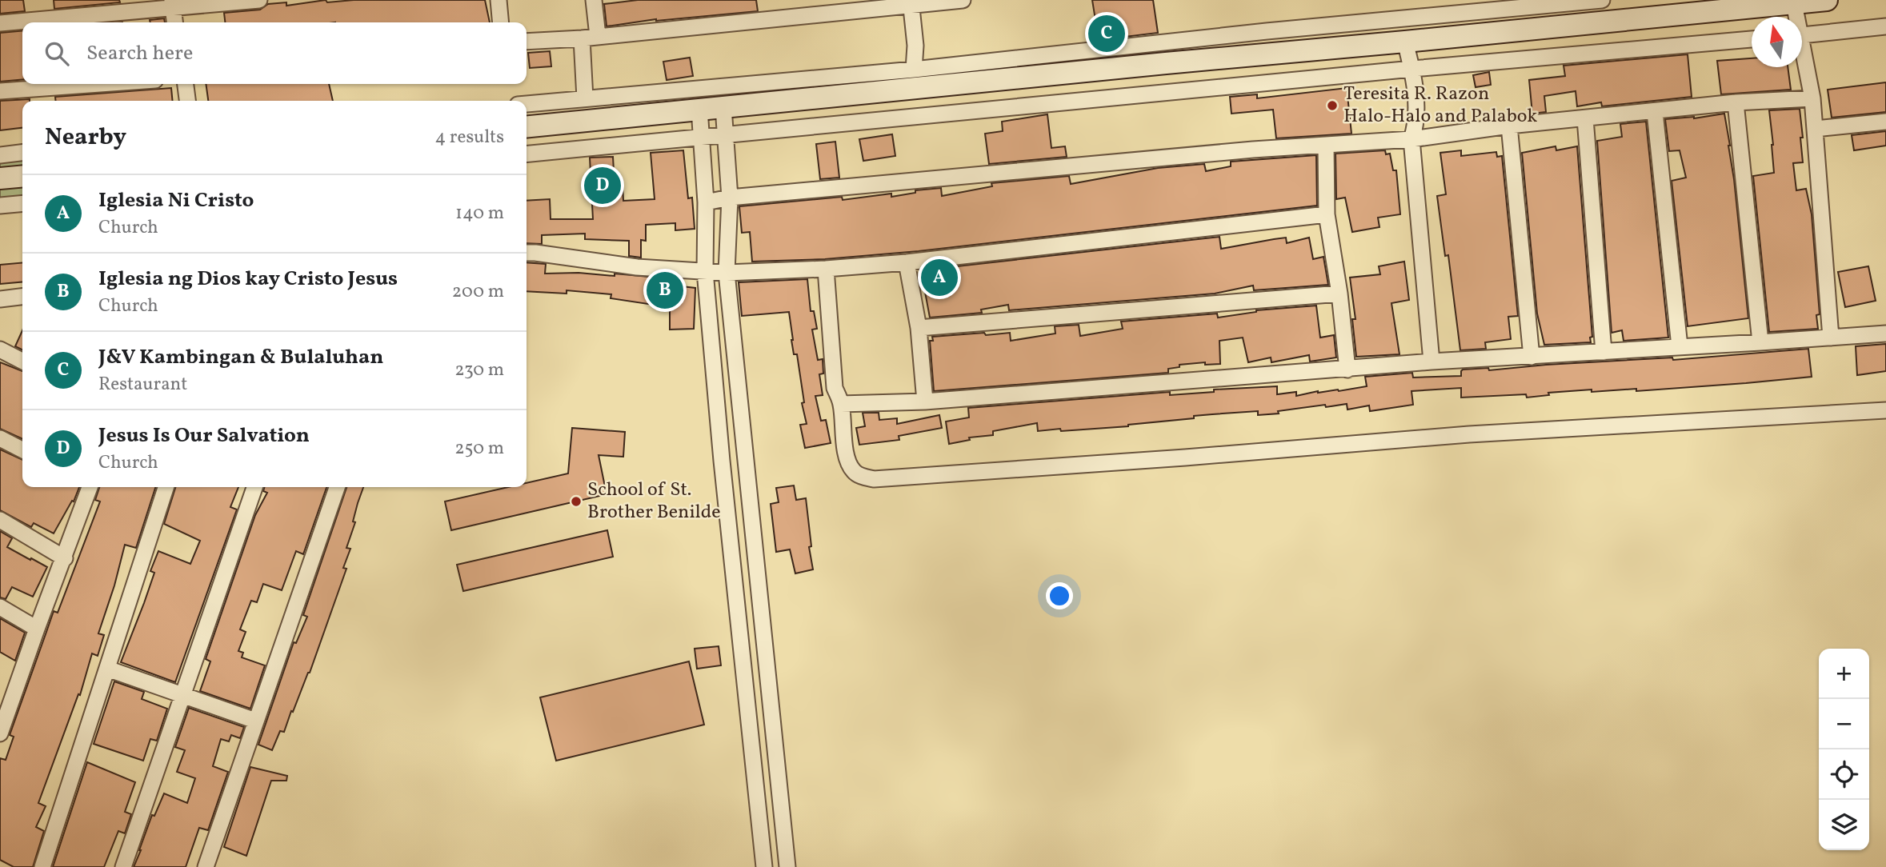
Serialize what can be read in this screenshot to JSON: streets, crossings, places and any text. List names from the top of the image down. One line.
{"places":["Teresita R. Razon Halo-Halo and Palabok","School of St. Brother Benilde"],"north":"top","page":{"pins":["C","D","A","B"],"search":"Search here","heading":["Nearby","4 results"],"list":[{"mark":"A","name":"Iglesia Ni Cristo","note":"Church","value":"140 m"},{"mark":"B","name":"Iglesia ng Dios kay Cristo Jesus","note":"Church","value":"200 m"},{"mark":"C","name":"J&V Kambingan & Bulaluhan","note":"Restaurant","value":"230 m"},{"mark":"D","name":"Jesus Is Our Salvation","note":"Church","value":"250 m"}],"map_buttons":["+","−"]}}
